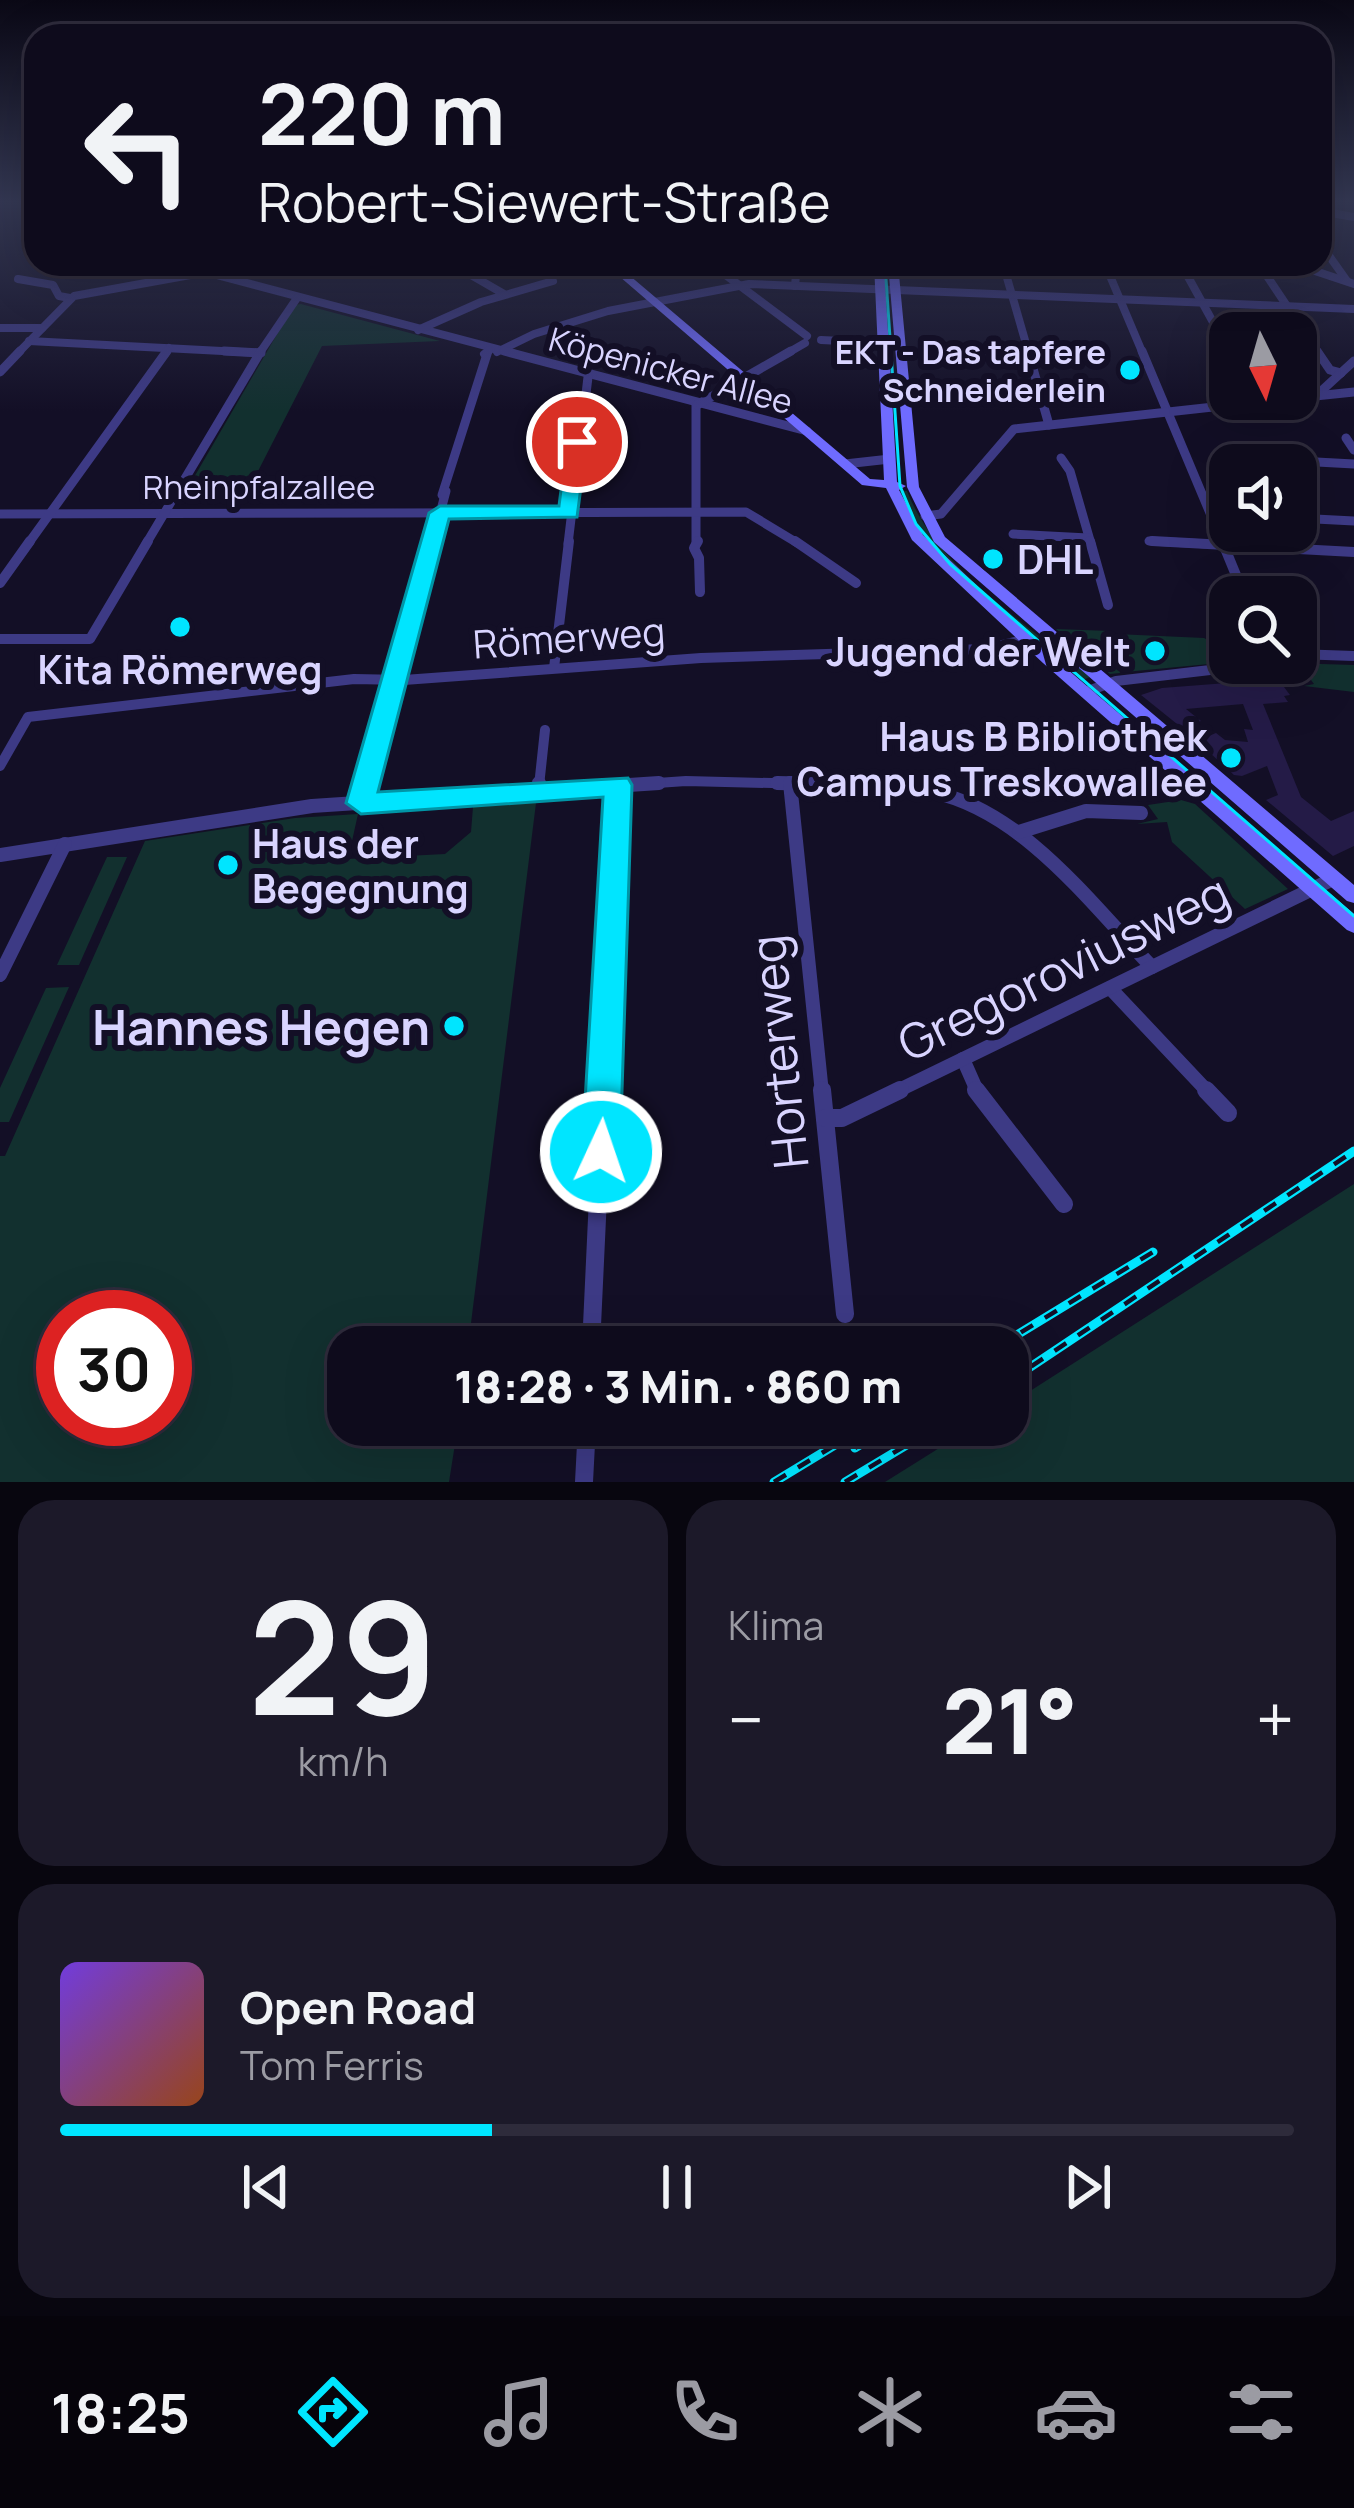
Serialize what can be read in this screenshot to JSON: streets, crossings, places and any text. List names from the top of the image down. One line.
{"streets":{"street":["Köpenicker Allee","Rheinpfalzallee","Römerweg","Gregoroviusweg","Horterweg"]},"crossings":[["Gregoroviusweg","Horterweg"]],"places":["EKT - Das tapfere Schneiderlein","DHL","Kita Römerweg","Jugend der Welt","Haus B Bibliothek Campus Treskowallee","Haus der Begegnung","Hannes Hegen"],"north":"bottom","page":{"turn":["220 m","Robert-Siewert-Straße"],"limit":"30","trip":"18:28 · 3 Min. · 860 m","tile":[["29","km/h"],"Klima"],"heat":["−","21°","+"],"song":["Open Road","Tom Ferris"],"tabs":"18:25"}}
